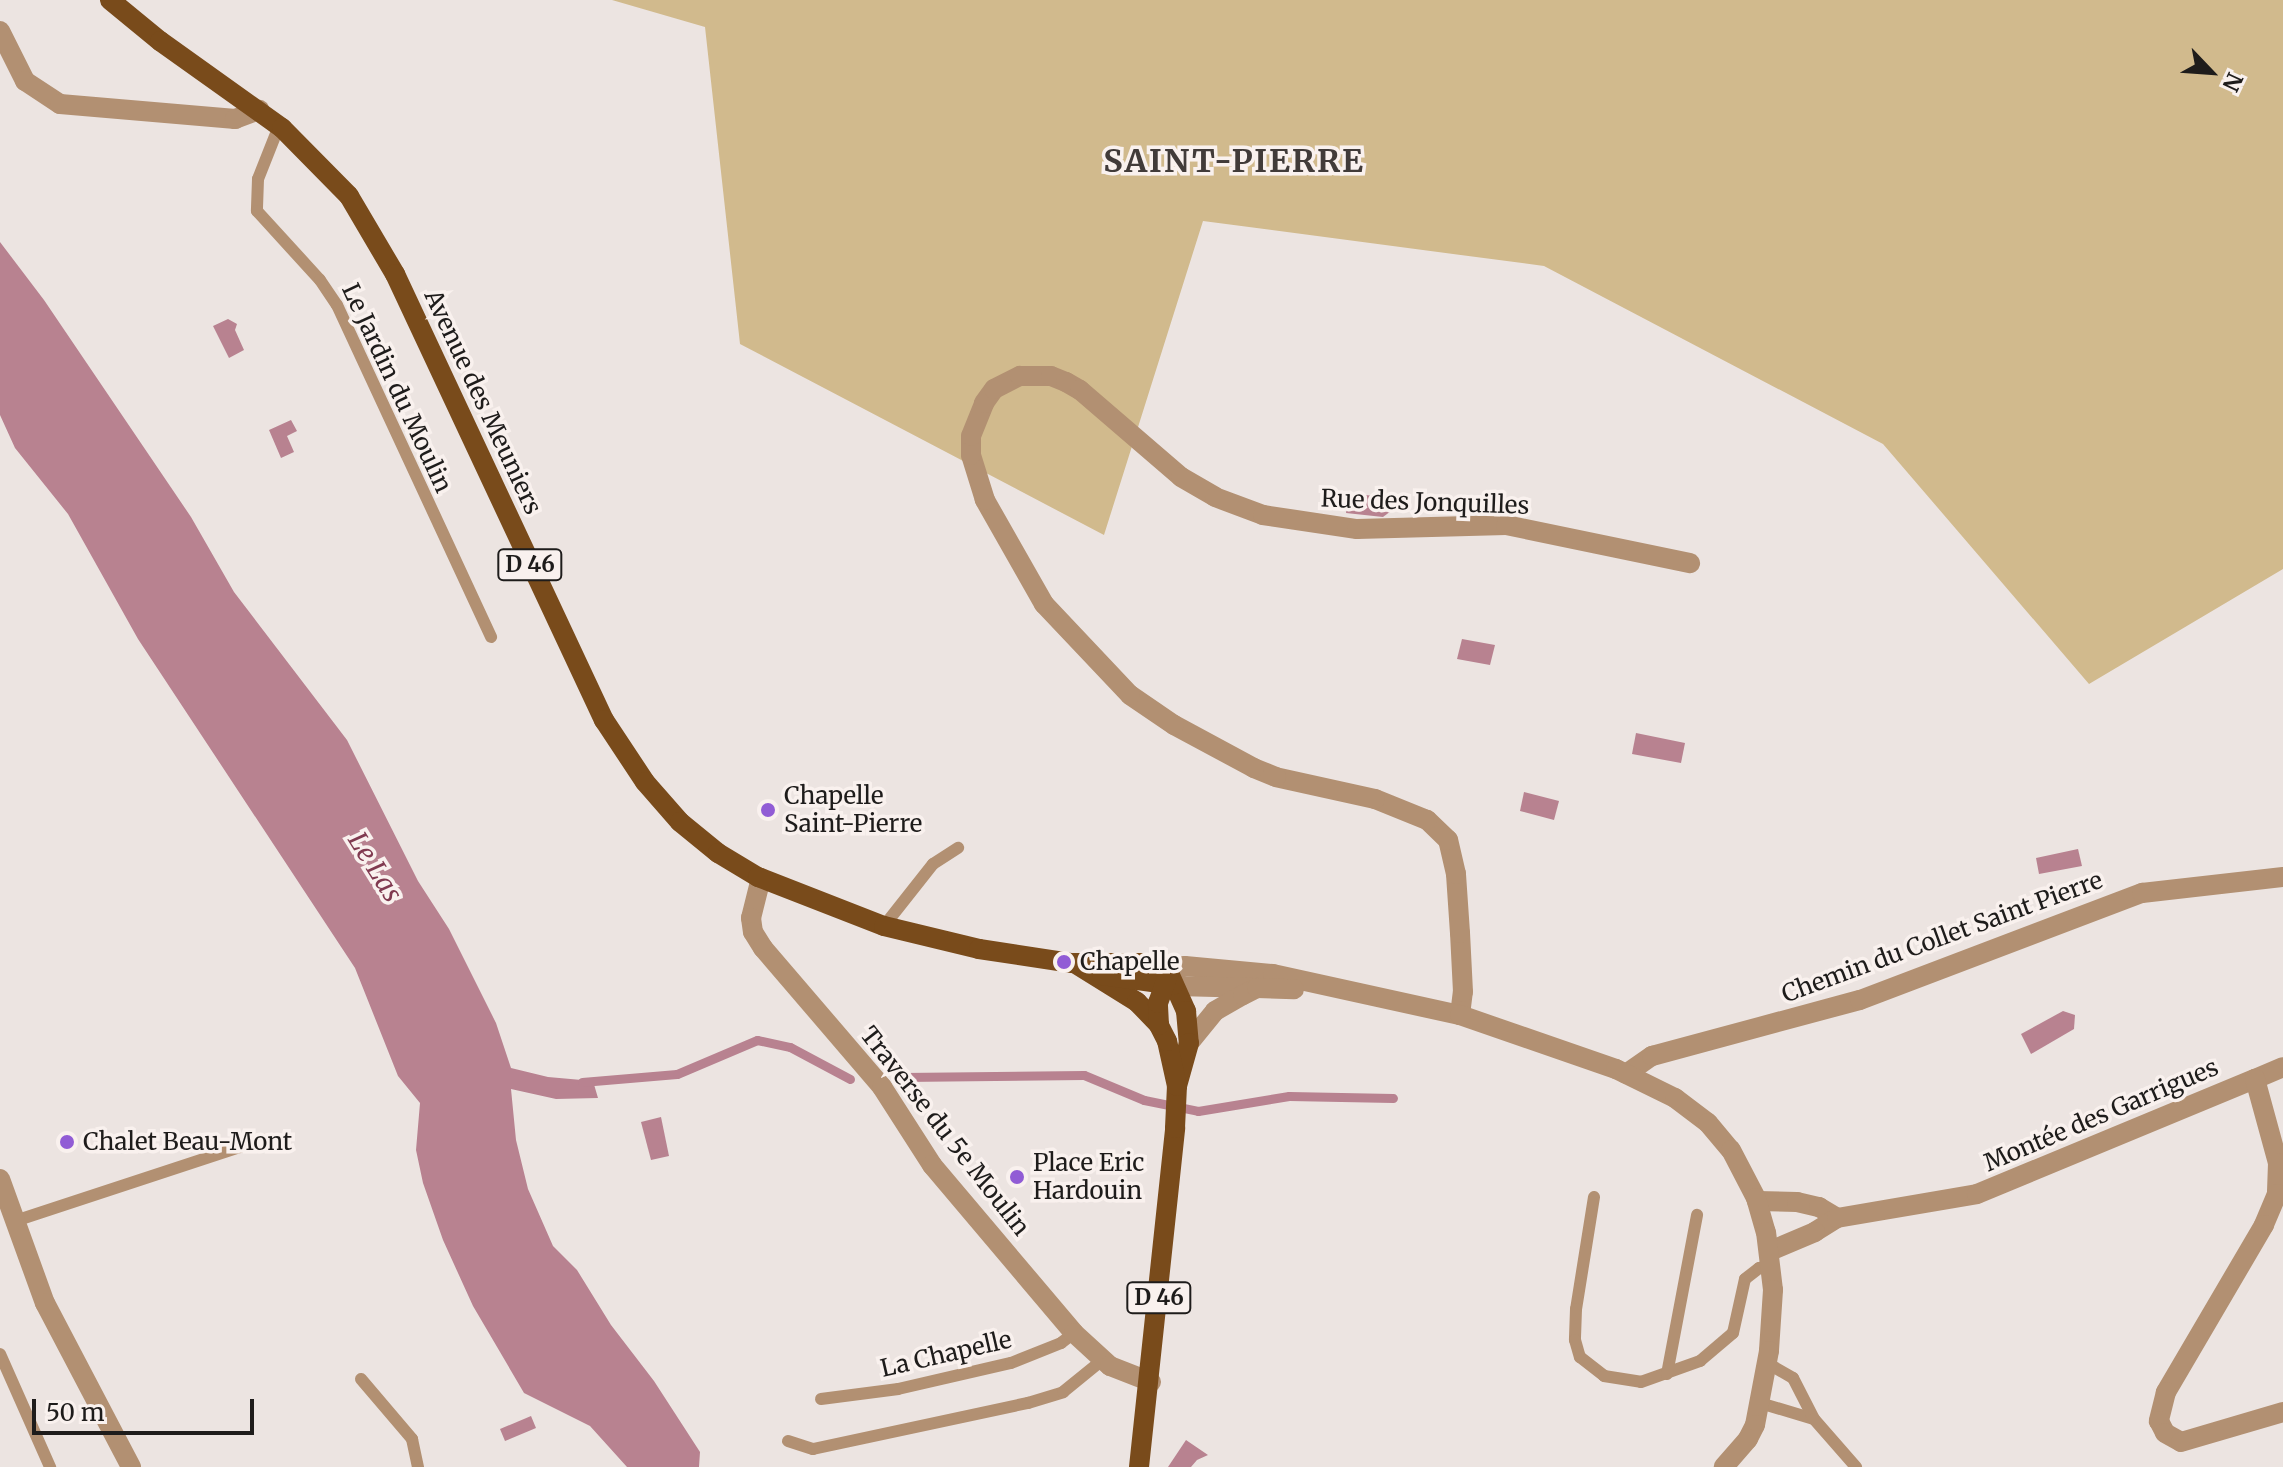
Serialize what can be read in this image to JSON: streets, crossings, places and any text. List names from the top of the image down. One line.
{"streets":{"main road":["Avenue des Meuniers","D 46"],"street":["Rue des Jonquilles","Chemin du Collet Saint Pierre","Montée des Garrigues","Traverse du 5e Moulin"],"lane":["Le Jardin du Moulin","La Chapelle"]},"crossings":[["Le Jardin du Moulin","Avenue des Meuniers"],["Avenue des Meuniers","D 46"],["Avenue des Meuniers","Traverse du 5e Moulin"],["D 46","Traverse du 5e Moulin"],["Traverse du 5e Moulin","La Chapelle"]],"districts":["SAINT-PIERRE"],"water":["Le Las"],"places":["Chapelle Saint-Pierre","Chapelle","Chalet Beau-Mont","Place Eric Hardouin"],"scale_bar":"50 m","north":"bottom right"}
